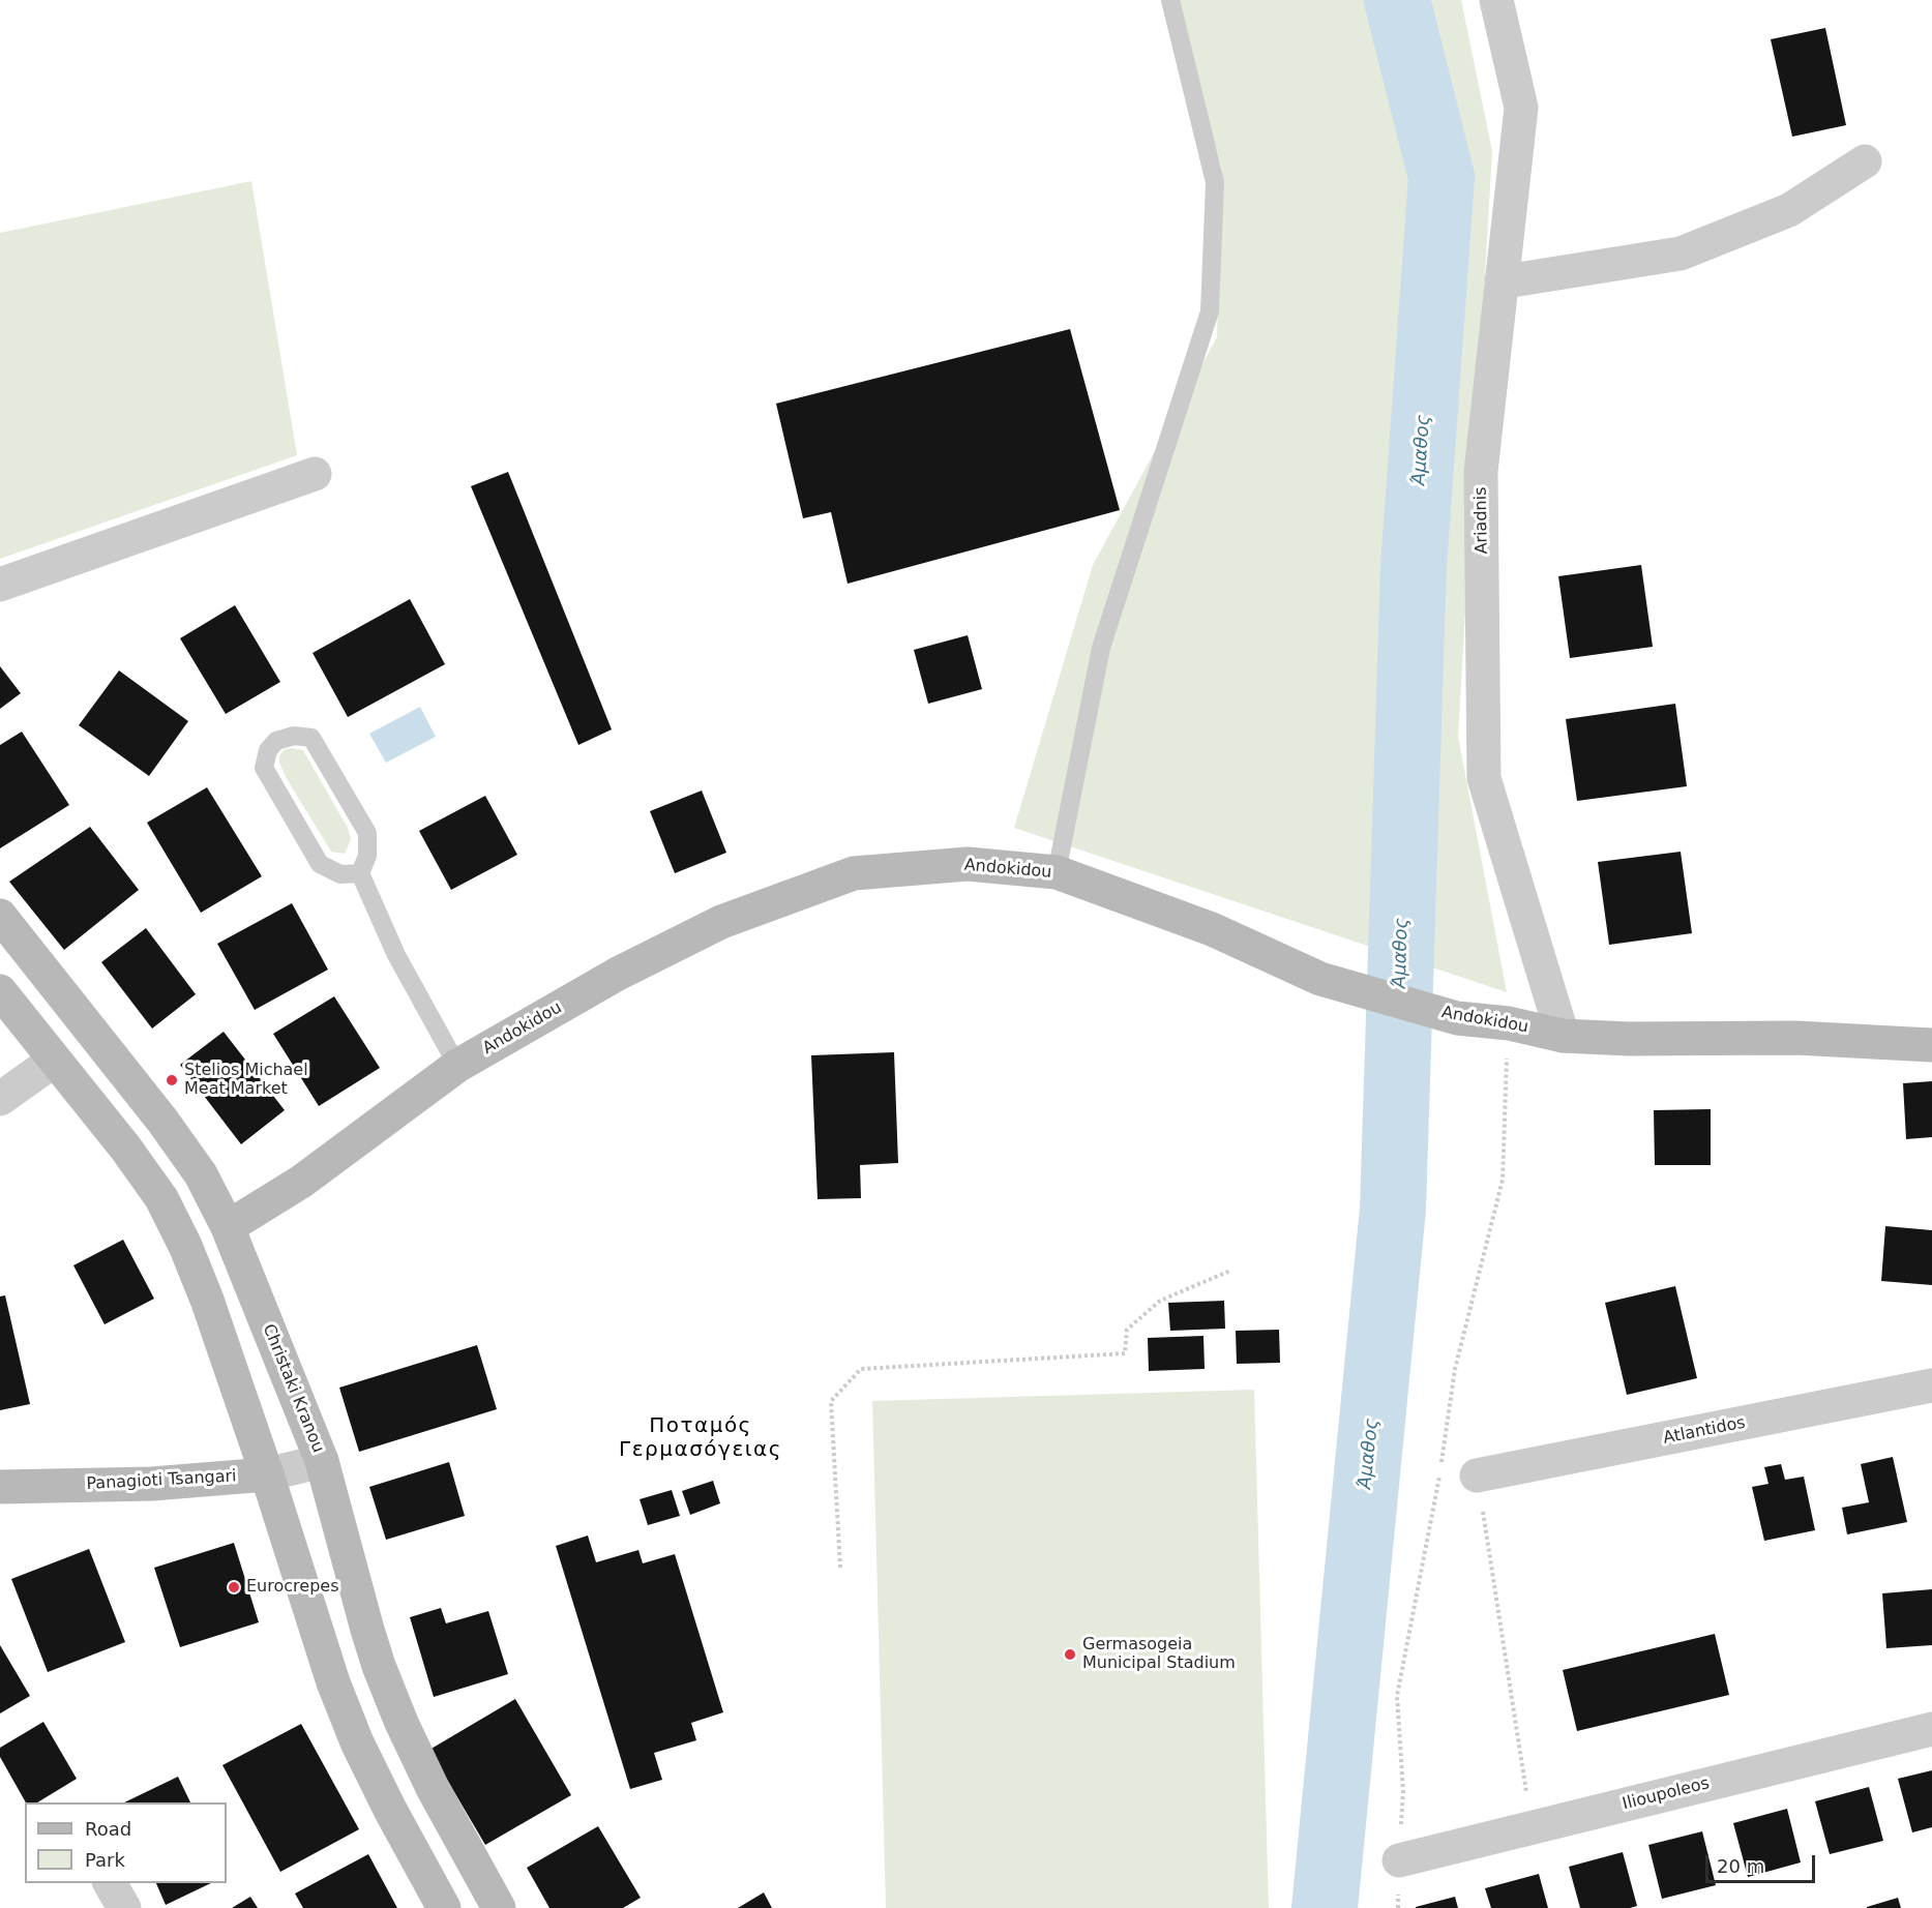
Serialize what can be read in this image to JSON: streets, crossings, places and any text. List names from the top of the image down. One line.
{"streets":{"main road":["Andokidou","Christaki Kranou","Panagioti Tsangari"],"street":["Ariadnis","Atlantidos","Ilioupoleos"]},"crossings":[["Ariadnis","Andokidou"],["Andokidou","Christaki Kranou"],["Christaki Kranou","Panagioti Tsangari"]],"districts":["Ποταμός Γερμασόγειας"],"water":["Άμαθος"],"places":["Stelios Michael Meat Market","Eurocrepes","Germasogeia Municipal Stadium"],"legend":["Road","Park"],"scale_bar":"20 m"}
